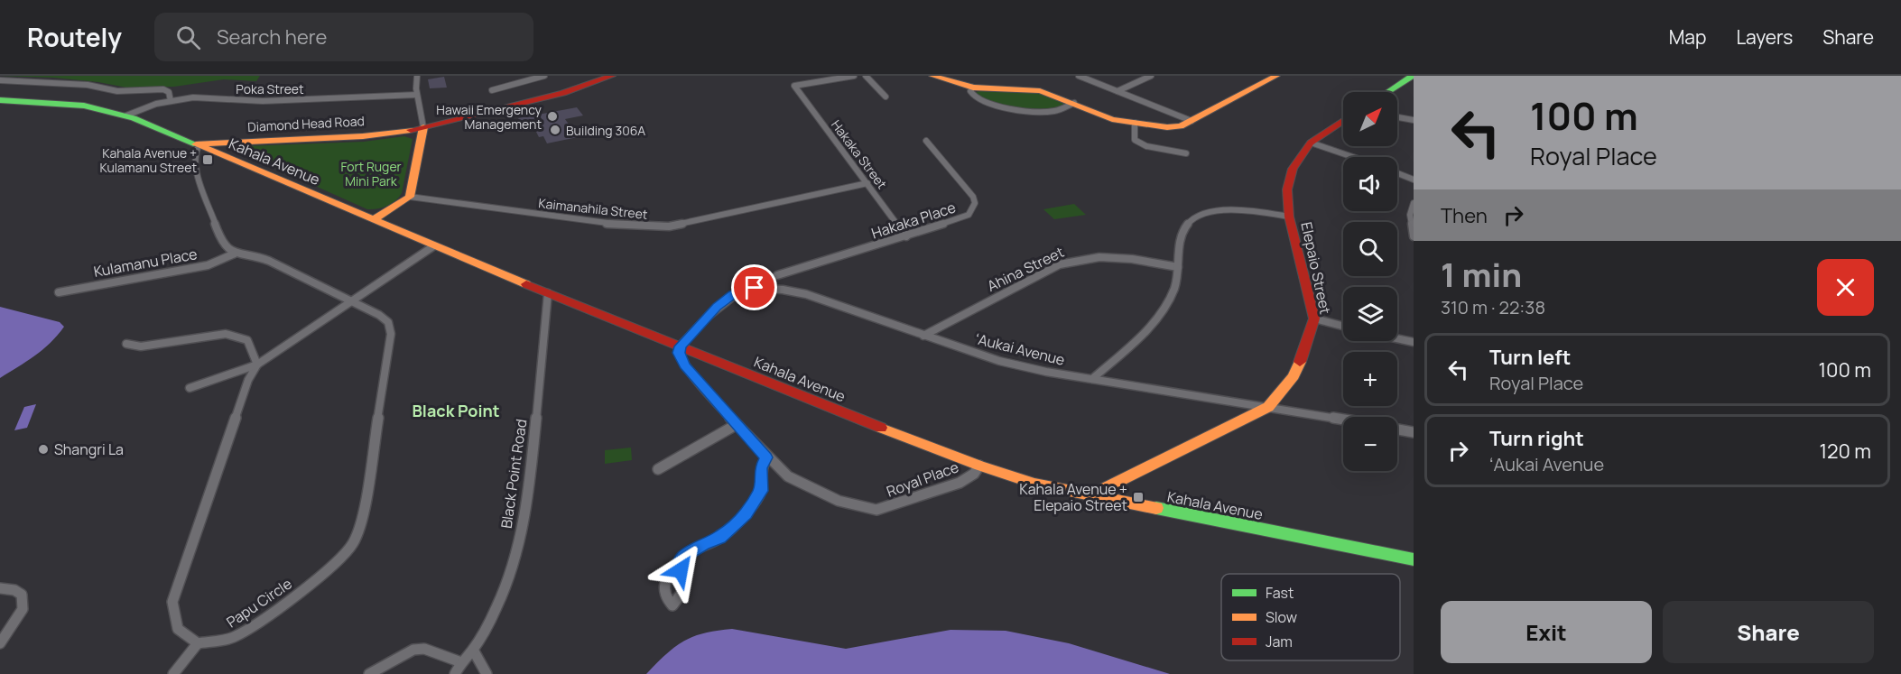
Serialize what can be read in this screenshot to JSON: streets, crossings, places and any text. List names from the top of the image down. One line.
{"streets":{"street":["Poka Street","Diamond Head Road","Hakaka Street","Kahala Avenue","Kaimanahila Street","Hakaka Place","Kulamanu Place","Elepaio Street","Ahina Street","ʻAukai Avenue","Black Point Road","Royal Place","Papu Circle"]},"crossings":[["Poka Street","Diamond Head Road"],["Diamond Head Road","Kahala Avenue"],["Hakaka Street","Kaimanahila Street"],["Hakaka Street","Hakaka Place"],["Kahala Avenue","Elepaio Street"],["Kahala Avenue","ʻAukai Avenue"],["Kahala Avenue","Black Point Road"],["Kahala Avenue","Royal Place"],["Kulamanu Place","Papu Circle"],["Elepaio Street","ʻAukai Avenue"],["Ahina Street","ʻAukai Avenue"],["ʻAukai Avenue","Royal Place"]],"districts":["Black Point"],"parks":["Fort Ruger Mini Park"],"places":{"other":["Hawaii Emergency Management","Building 306A","Shangri La"],"transit":["Kahala Avenue + Kulamanu Street","Kahala Avenue + Elepaio Street"]},"legend":["Fast","Slow","Jam"],"north":"top right","page":{"header":"Routely","search":"Search here","nav":["Map","Layers","Share"],"turn":["100 m","Royal Place"],"map_buttons":["+","−"],"then":"Then","heading":["1 min","310 m · 22:38"],"list":[{"name":"Turn left","note":"Royal Place","value":"100 m"},{"name":"Turn right","note":"ʻAukai Avenue","value":"120 m"}],"buttons":["Exit","Share"]}}
